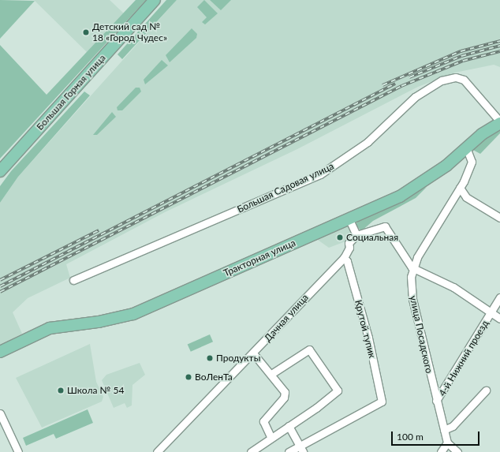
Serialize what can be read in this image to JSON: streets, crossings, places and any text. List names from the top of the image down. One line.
{"streets":{"main road":["Большая Горная улица","Тракторная улица"],"street":["Большая Садовая улица","Дачная улица","Крутой тупик","улица Посадского","4-й Нижний проезд"]},"crossings":[["Большая Садовая улица","Тракторная улица"],["Дачная улица","Крутой тупик"],["улица Посадского","4-й Нижний проезд"]],"places":["Детский сад № 18 «Город Чудес»","Социальная","Продукты","ВоЛенТа","Школа № 54"],"scale_bar":"100 m"}
